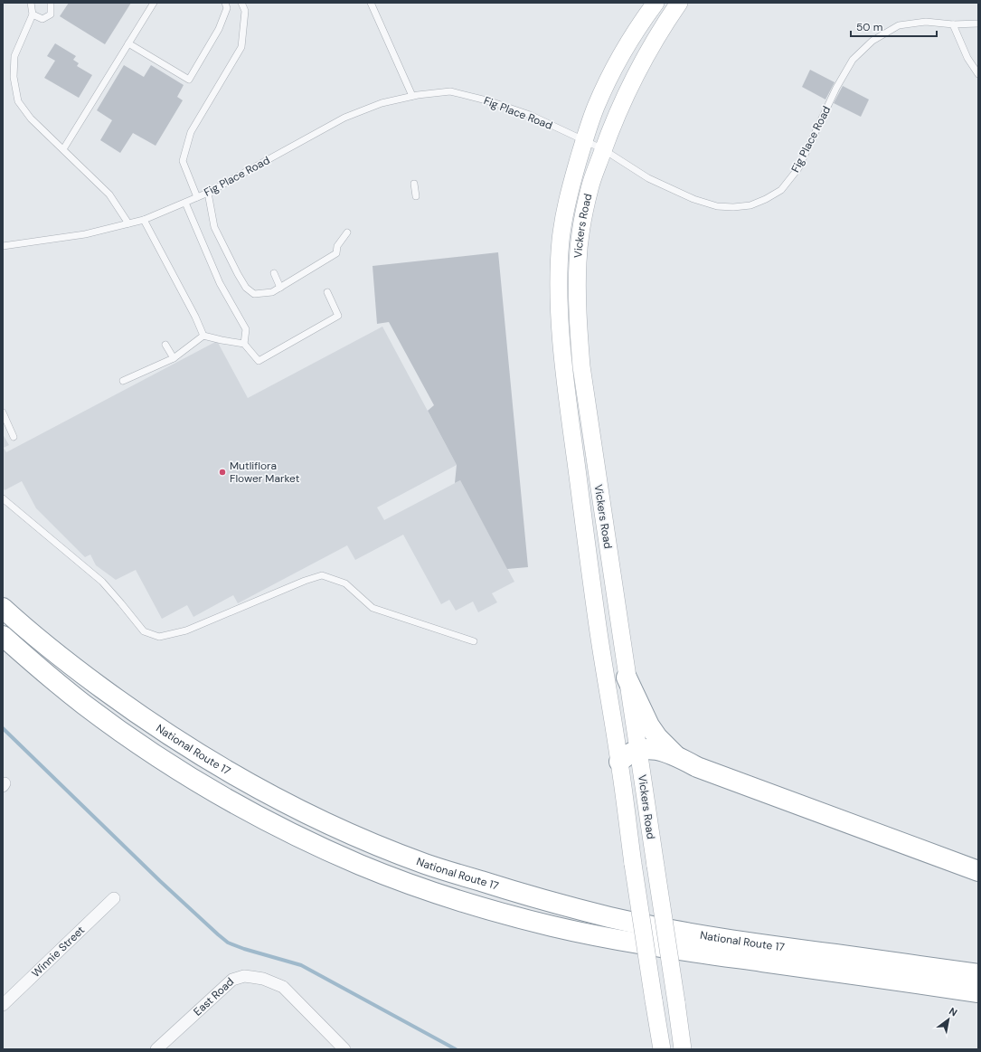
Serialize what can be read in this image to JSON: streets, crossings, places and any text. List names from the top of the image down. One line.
{"streets":{"highway":["National Route 17"],"main road":["Vickers Road"],"street":["Winnie Street","East Road"],"lane":["Fig Place Road"]},"crossings":[["Fig Place Road","Vickers Road"]],"places":["Mutliflora Flower Market"],"scale_bar":"50 m","north":"top right"}
